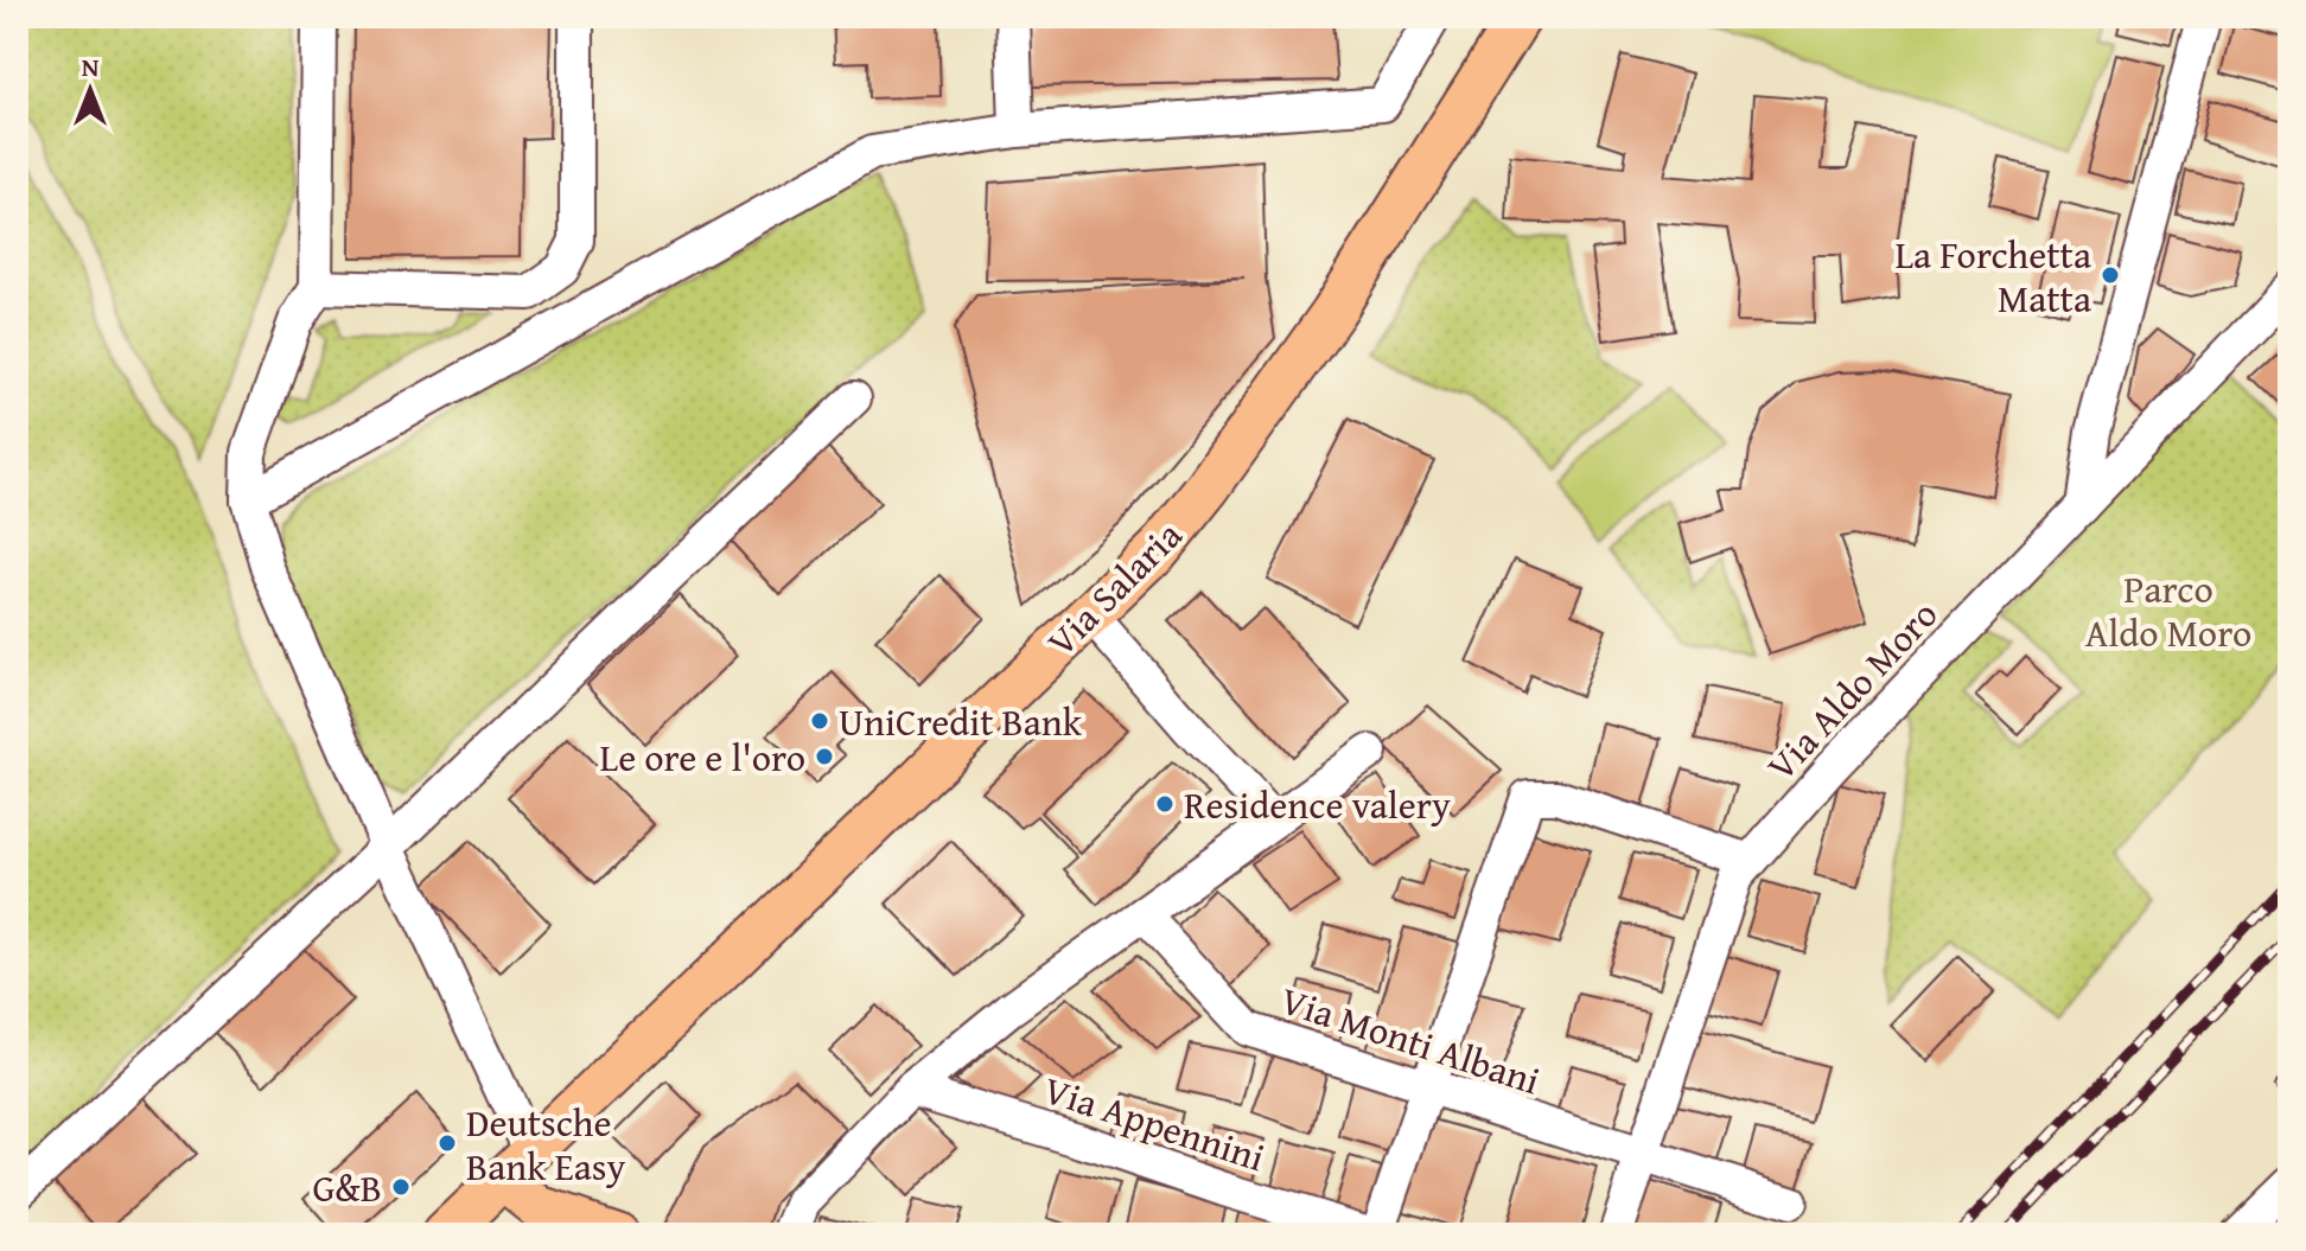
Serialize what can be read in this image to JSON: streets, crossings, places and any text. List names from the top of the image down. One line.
{"streets":{"main road":["Via Salaria"],"street":["Via Aldo Moro","Via Monti Albani","Via Appennini"]},"crossings":[["Via Aldo Moro","Via Monti Albani"]],"parks":["Parco Aldo Moro"],"places":["La Forchetta Matta","UniCredit Bank","Le ore e l'oro","Residence valery","Deutsche Bank Easy","G&B"],"north":"top"}
